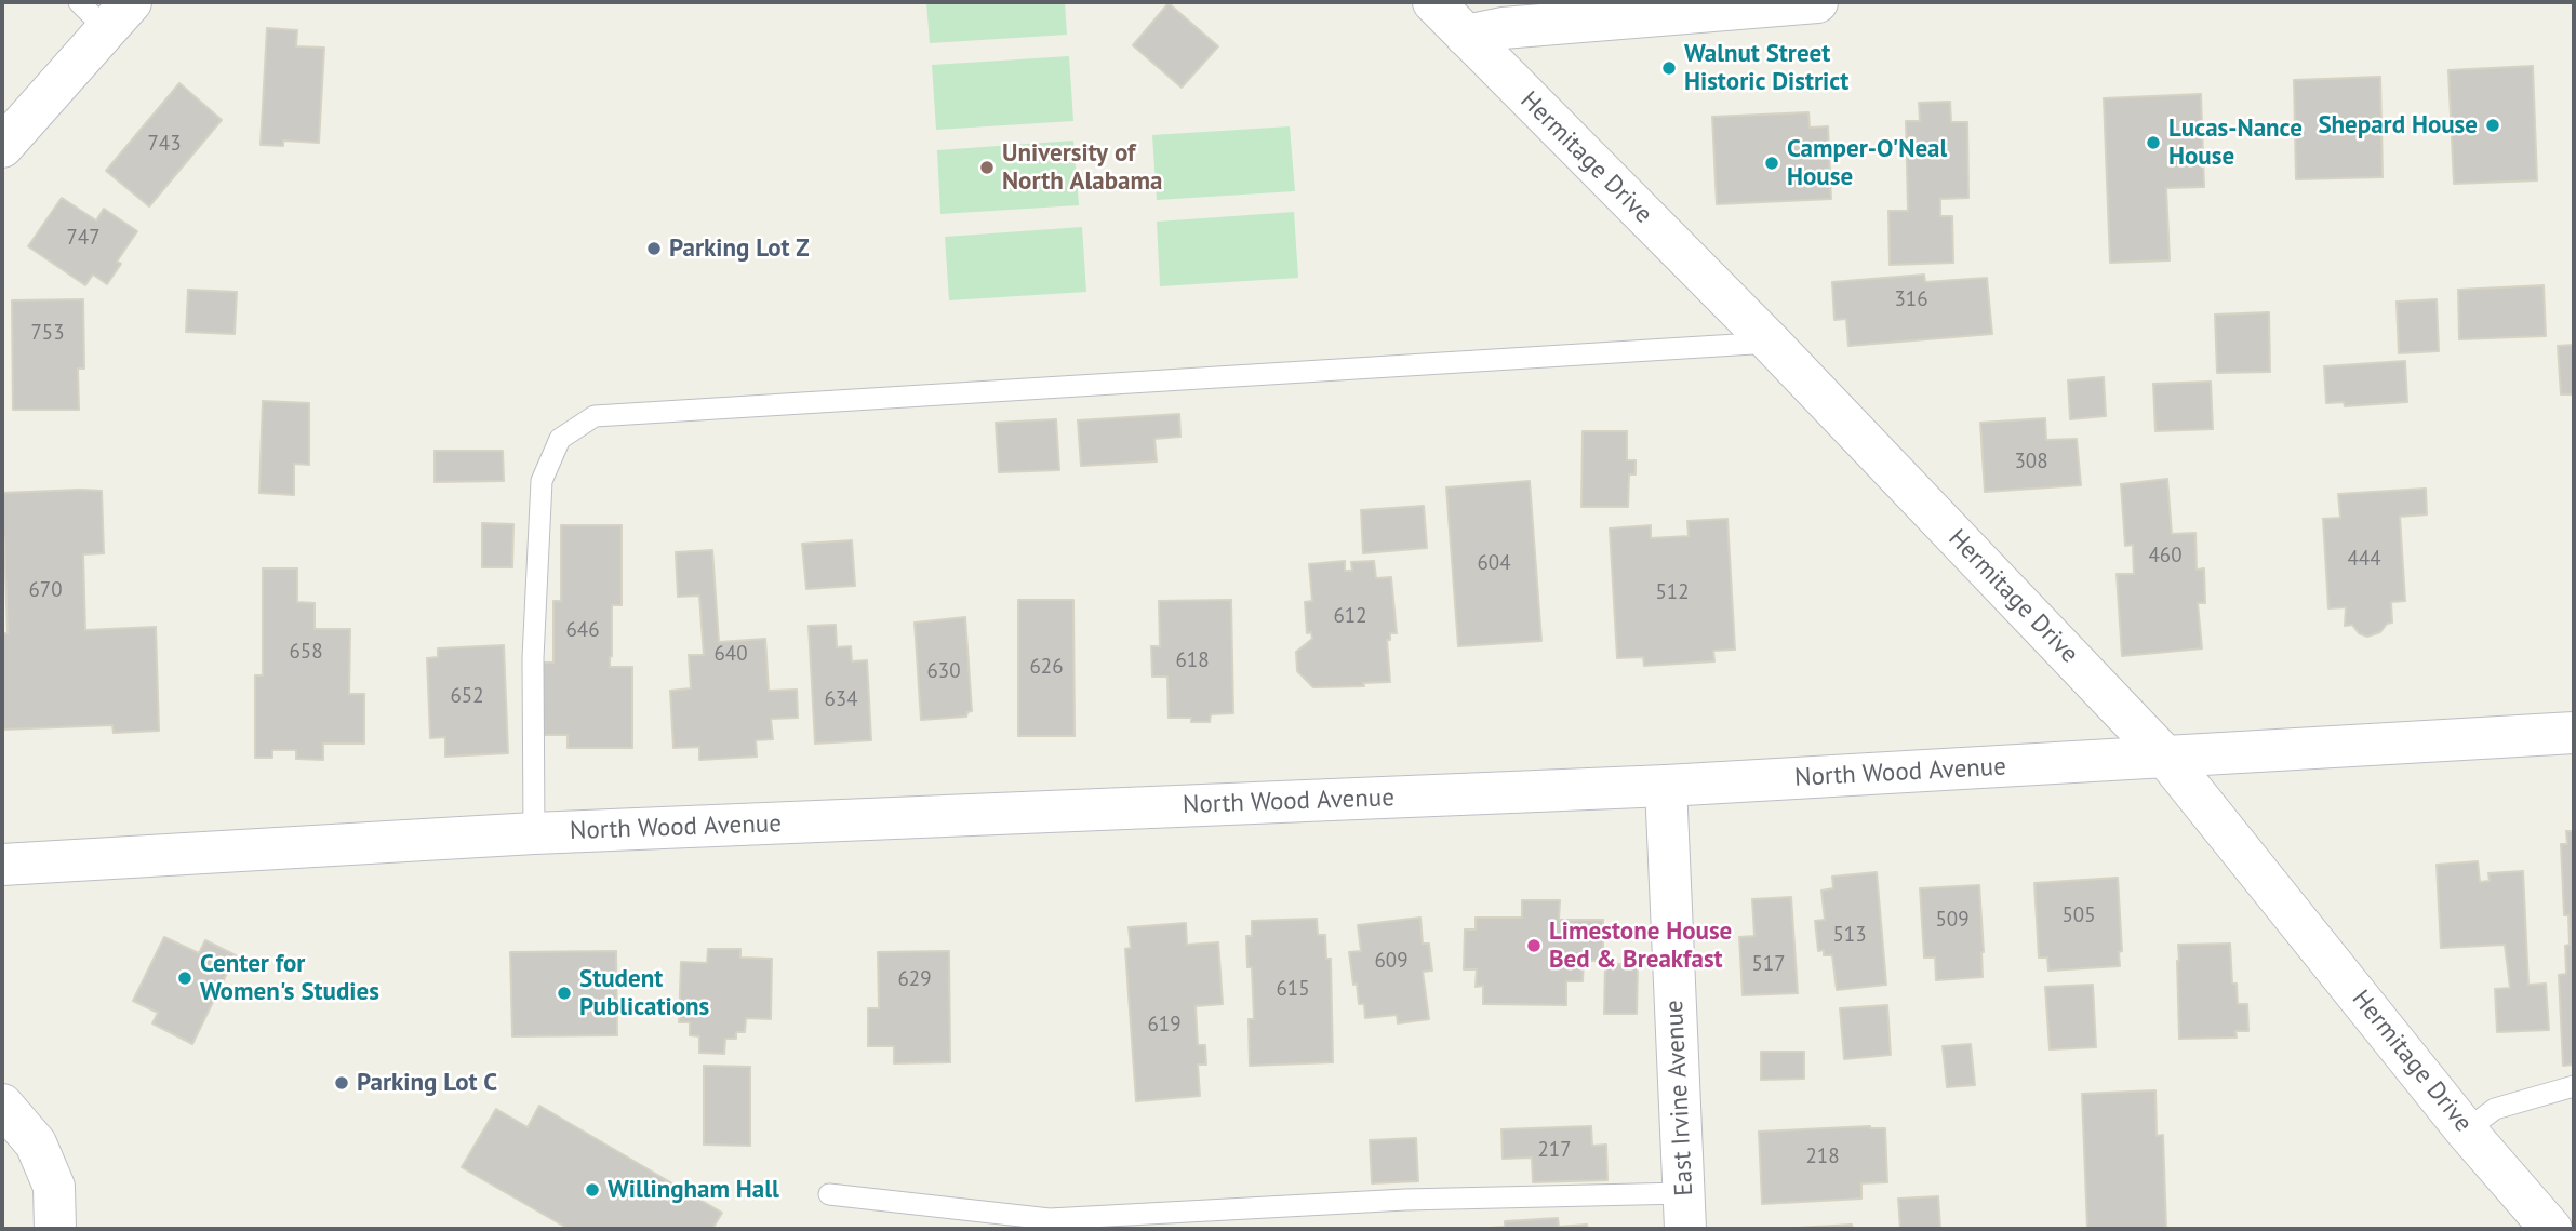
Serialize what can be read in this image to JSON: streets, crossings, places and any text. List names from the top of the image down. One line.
{"streets":{"street":["Hermitage Drive","North Wood Avenue","East Irvine Avenue"]},"crossings":[["Hermitage Drive","North Wood Avenue"],["North Wood Avenue","East Irvine Avenue"]],"places":["Walnut Street Historic District","Shepard House","Lucas-Nance House","Camper-O'Neal House","University of North Alabama","Parking Lot Z","Limestone House Bed & Breakfast","Center for Women's Studies","Student Publications","Parking Lot C","Willingham Hall"],"house_numbers":["743","747","316","753","308","460","444","604","670","512","612","646","658","640","618","626","630","652","634","505","509","513","609","517","629","615","619","217","218"]}
